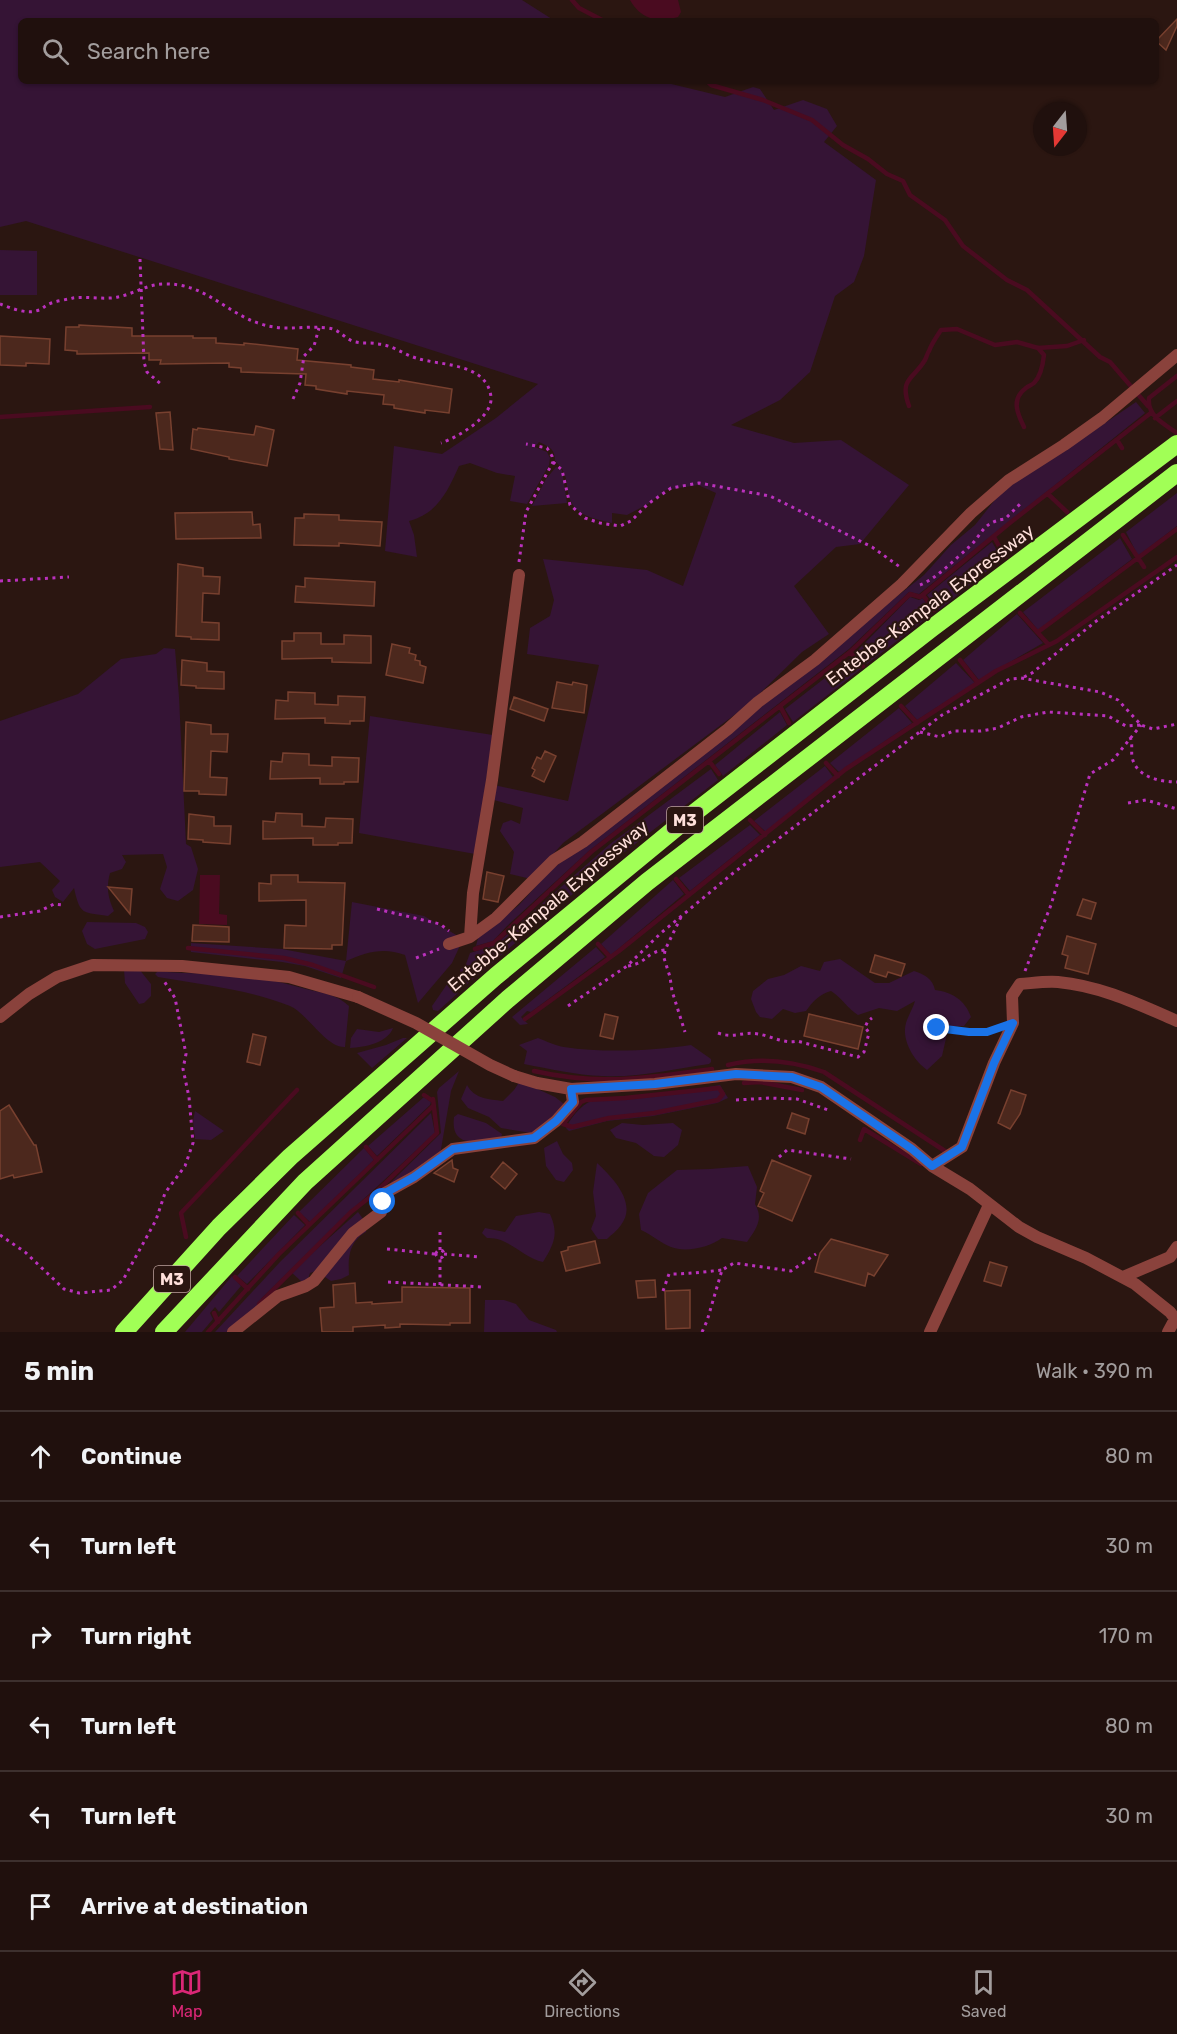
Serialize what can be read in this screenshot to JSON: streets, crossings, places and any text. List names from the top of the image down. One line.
{"streets":{"highway":["Entebbe-Kampala Expressway","M3"]},"north":"bottom","page":{"search":"Search here","heading":["5 min","Walk · 390 m"],"list":[["Continue","80 m"],["Turn left","30 m"],["Turn right","170 m"],["Turn left","80 m"],["Turn left","30 m"],"Arrive at destination"],"nav":["Map","Directions","Saved"]}}
